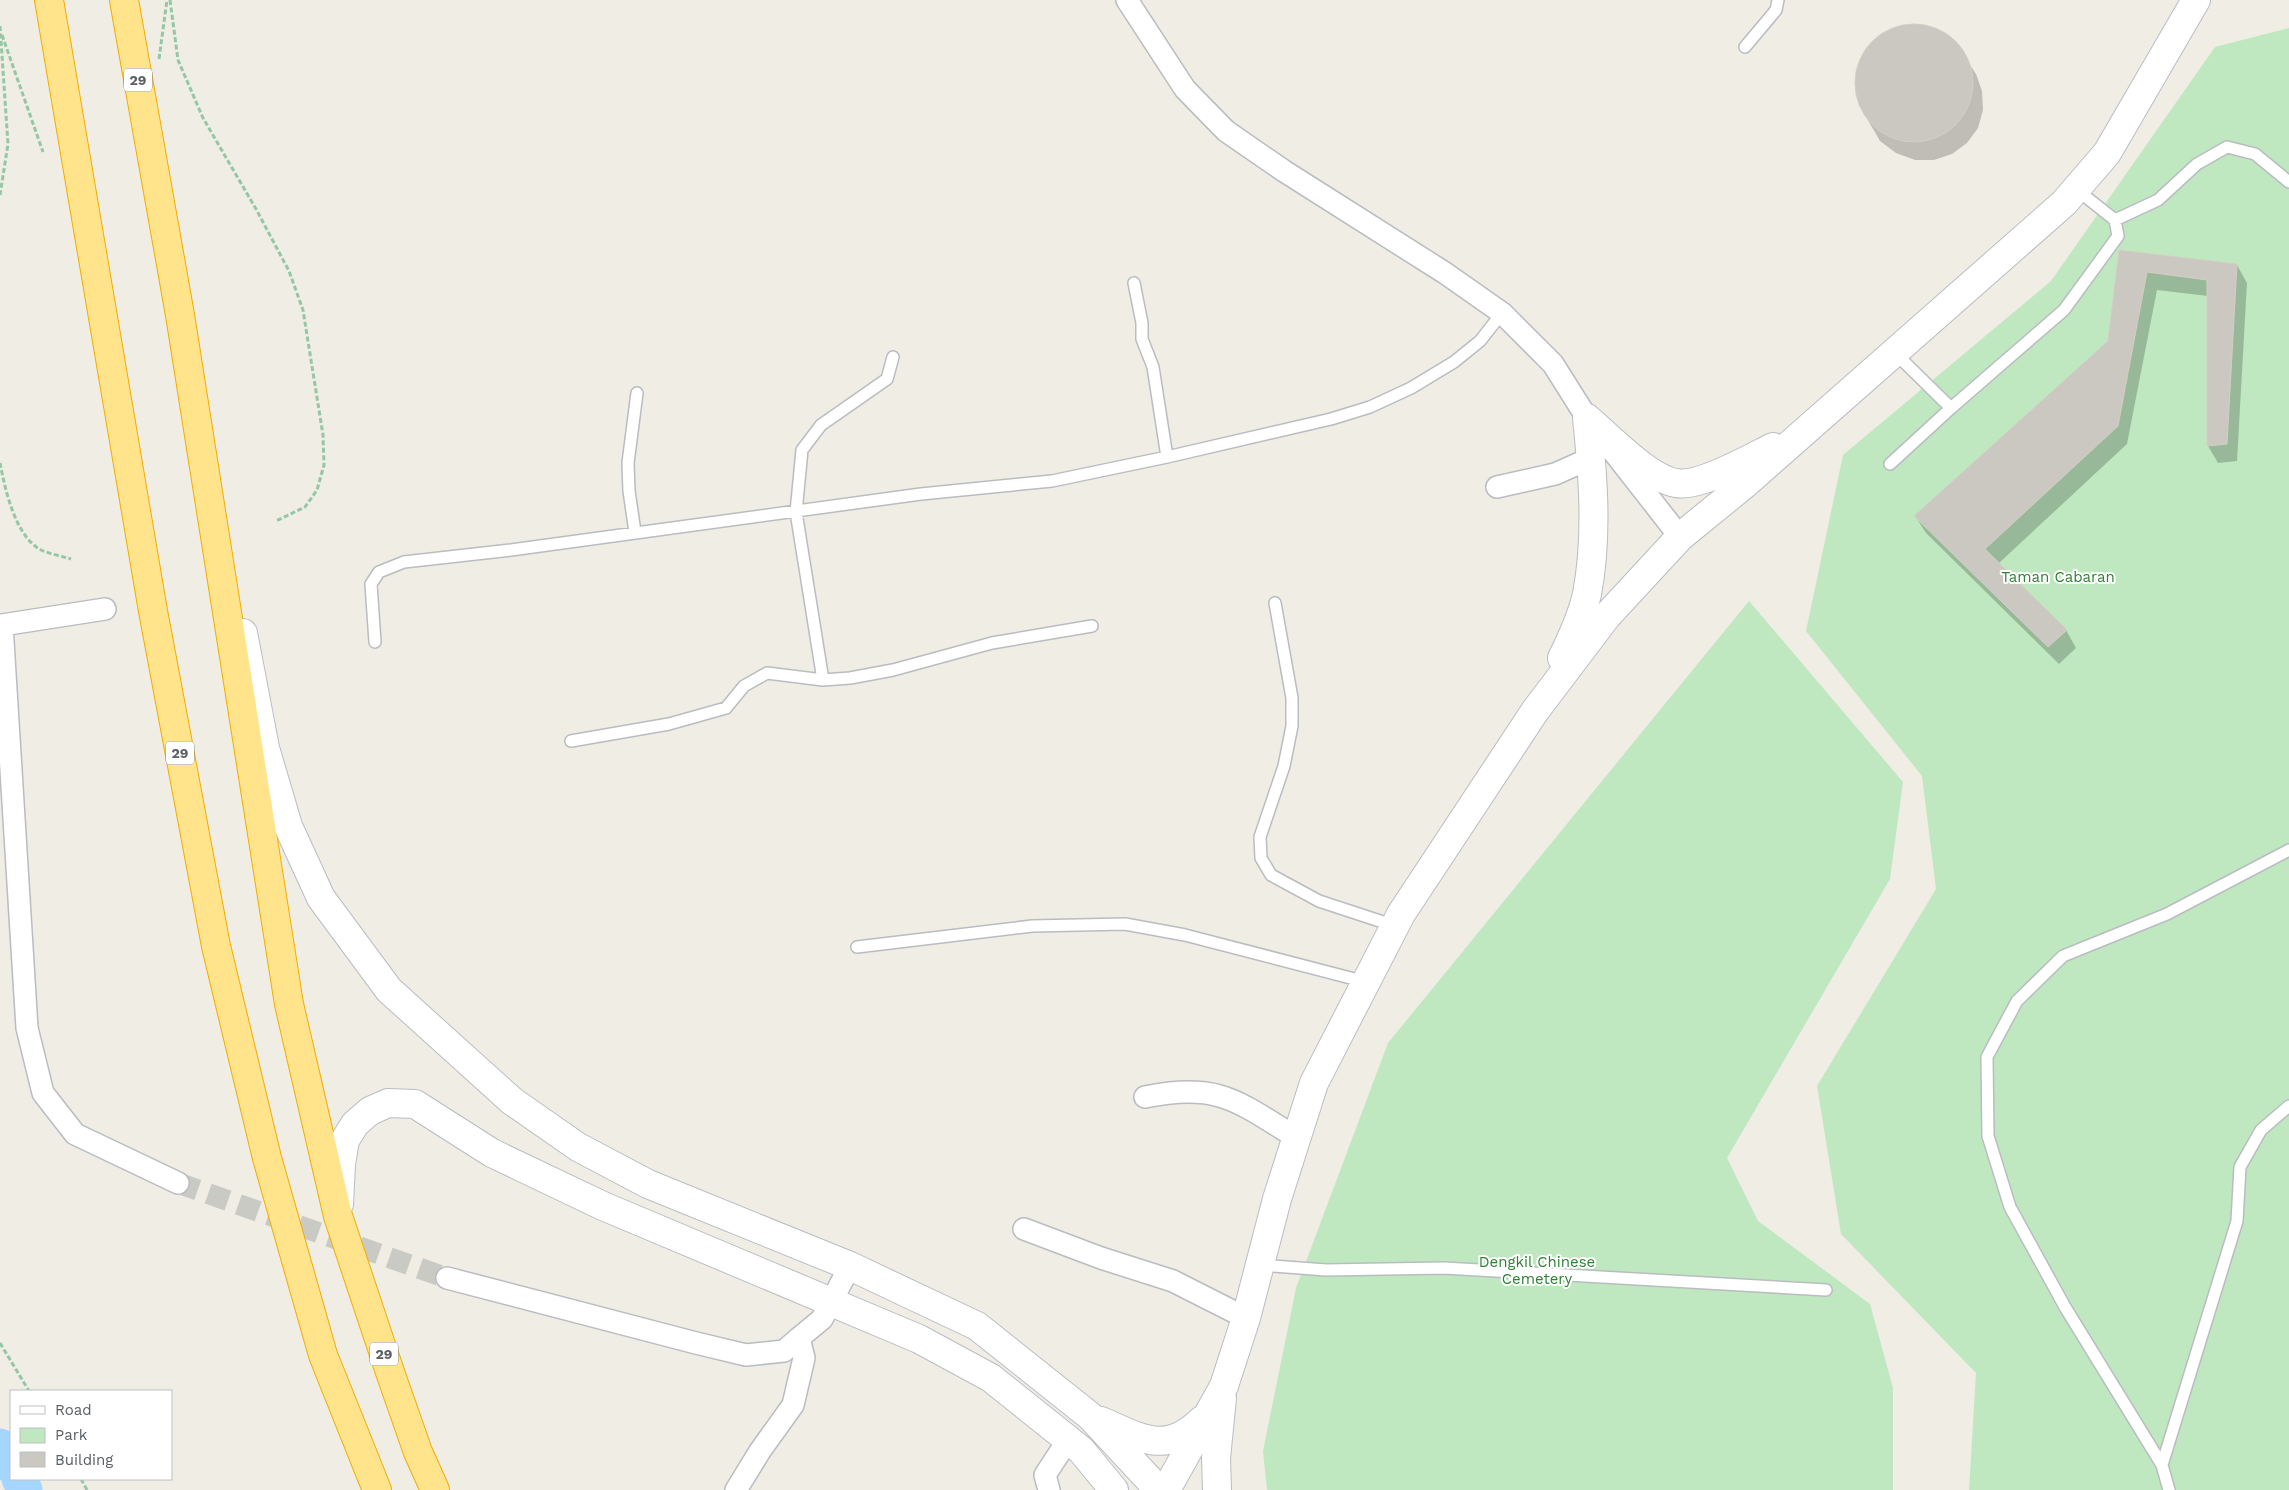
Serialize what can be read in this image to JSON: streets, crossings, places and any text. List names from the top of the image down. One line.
{"streets":{"highway":["29"]},"parks":["Taman Cabaran","Dengkil Chinese Cemetery"],"legend":["Road","Park","Building"]}
